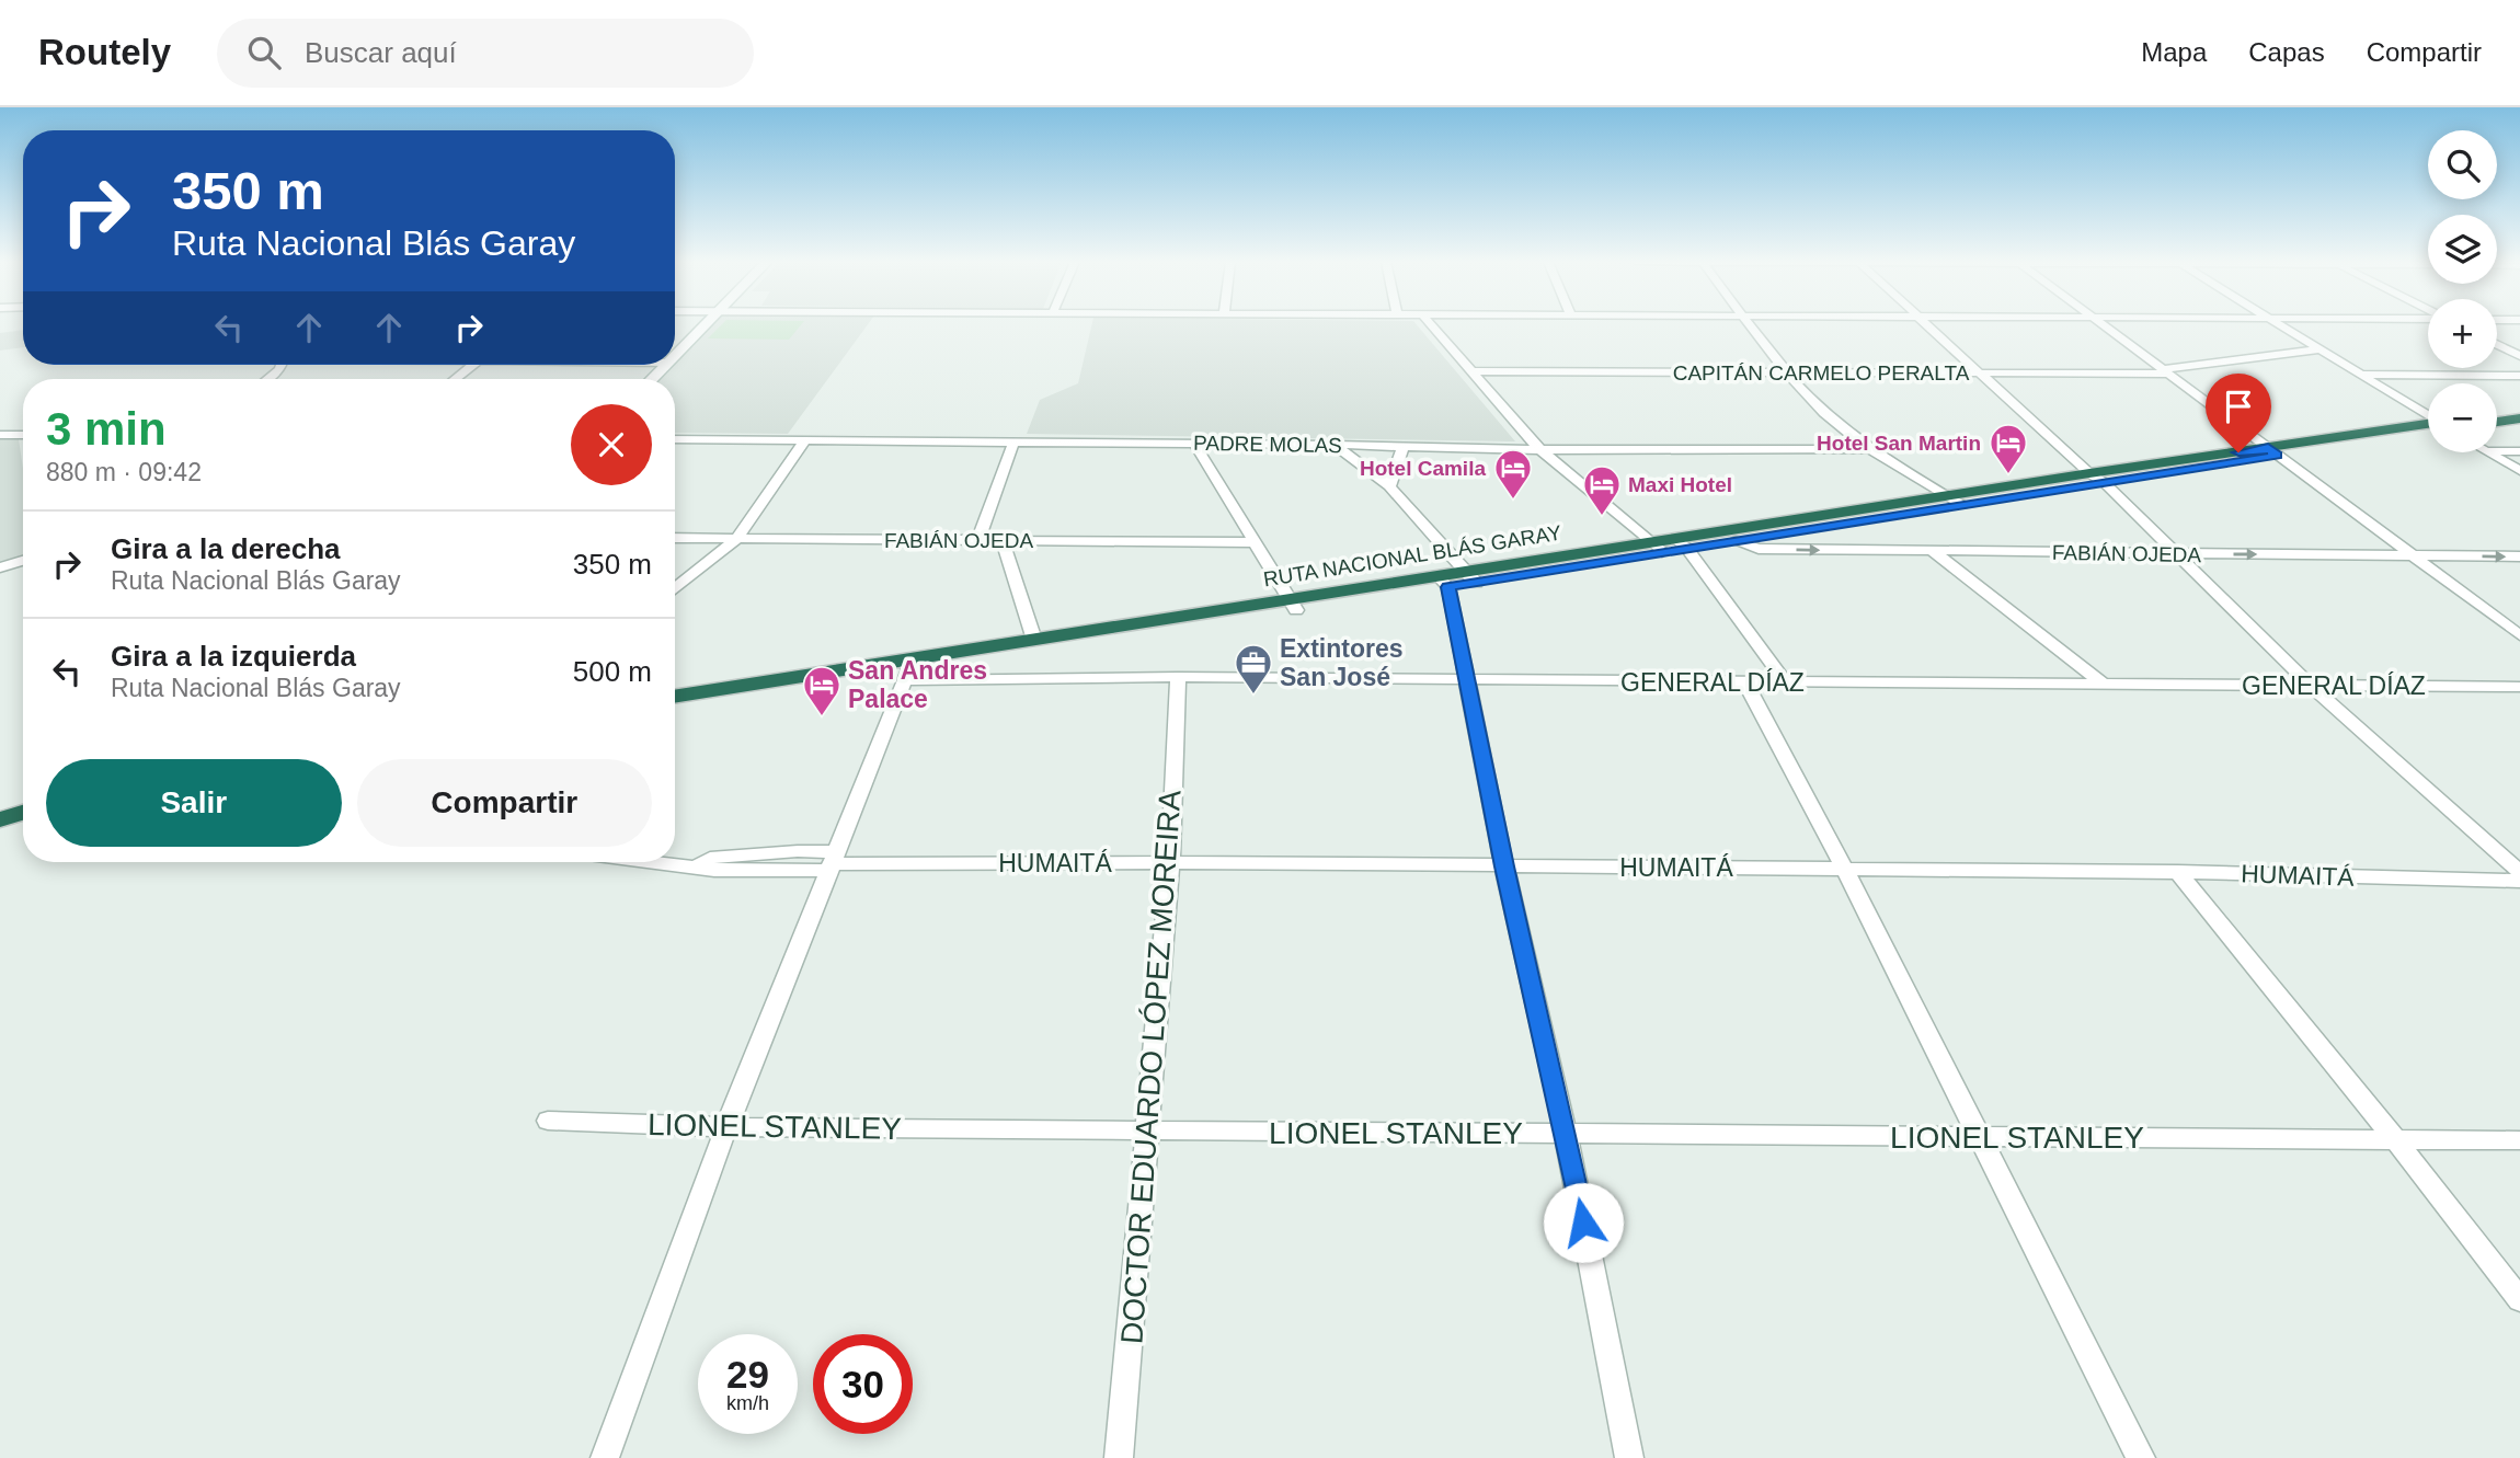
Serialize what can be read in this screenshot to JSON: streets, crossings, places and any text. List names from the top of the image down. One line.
{"streets":{"highway":["RUTA NACIONAL BLÁS GARAY"],"street":["CAPITÁN CARMELO PERALTA","PADRE MOLAS","FABIÁN OJEDA","GENERAL DÍAZ","HUMAITÁ","DOCTOR EDUARDO LÓPEZ MOREIRA","LIONEL STANLEY"]},"crossings":[["FABIÁN OJEDA","RUTA NACIONAL BLÁS GARAY"],["RUTA NACIONAL BLÁS GARAY","GENERAL DÍAZ"],["GENERAL DÍAZ","DOCTOR EDUARDO LÓPEZ MOREIRA"],["HUMAITÁ","DOCTOR EDUARDO LÓPEZ MOREIRA"],["DOCTOR EDUARDO LÓPEZ MOREIRA","LIONEL STANLEY"]],"one_way":["FABIÁN OJEDA"],"places":{"hotel":["Hotel San Martin","Hotel Camila","Maxi Hotel","San Andres Palace"],"office":["Extintores San José"]},"page":{"header":"Routely","search":"Buscar aquí","nav":["Mapa","Capas","Compartir"],"map_buttons":["+","−"],"turn":["350 m","Ruta Nacional Blás Garay"],"heading":["3 min","880 m · 09:42"],"list":[{"name":"Gira a la derecha","note":"Ruta Nacional Blás Garay","value":"350 m"},{"name":"Gira a la izquierda","note":"Ruta Nacional Blás Garay","value":"500 m"}],"buttons":["Salir","Compartir"],"speed":"29 km/h","limit":"30"}}
